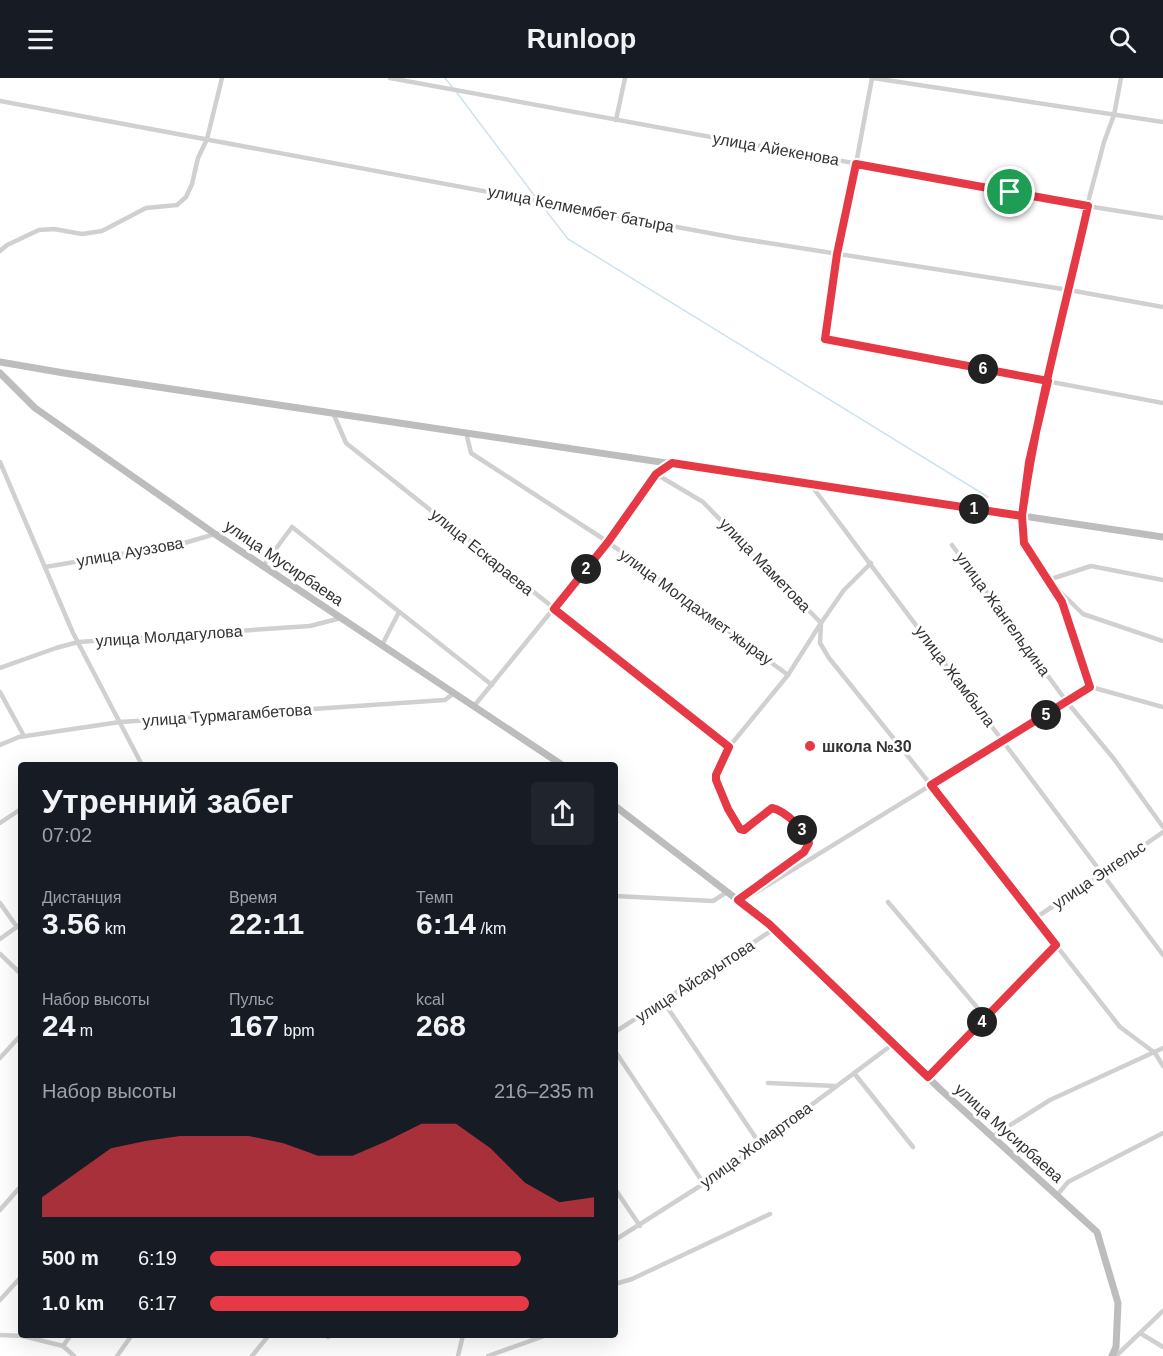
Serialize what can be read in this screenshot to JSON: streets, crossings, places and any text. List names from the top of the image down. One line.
{"streets":{"street":["улица Айекенова","улица Келмембет батыра","улица Ауэзова","улица Ескараева","улица Мусирбаева","улица Маметова","улица Молдахмет жырау","улица Жангельдина","улица Молдагулова","улица Жамбыла","улица Турмагамбетова","улица Энгельс","улица Айсауытова","улица Жомартова"]},"crossings":[["улица Ауэзова","улица Мусирбаева"],["улица Мусирбаева","улица Молдагулова"],["улица Мусирбаева","улица Турмагамбетова"],["улица Мусирбаева","улица Айсауытова"],["улица Мусирбаева","улица Жомартова"],["улица Маметова","улица Энгельс"],["улица Жамбыла","улица Энгельс"]],"places":["школа №30"],"page":{"header":"Runloop","pins":["6","1","2","5","3","4"],"heading":["Утренний забег","07:02"],"stats":[["Дистанция","3.56 km"],["Время","22:11"],["Темп","6:14 /km"],["Набор высоты","24 m"],["Пульс","167 bpm"],["kcal","268"]],"chart":["Набор высоты","216–235 m"],"list":[{"name":"500 m","note":"6:19"},{"name":"1.0 km","note":"6:17"}]}}
